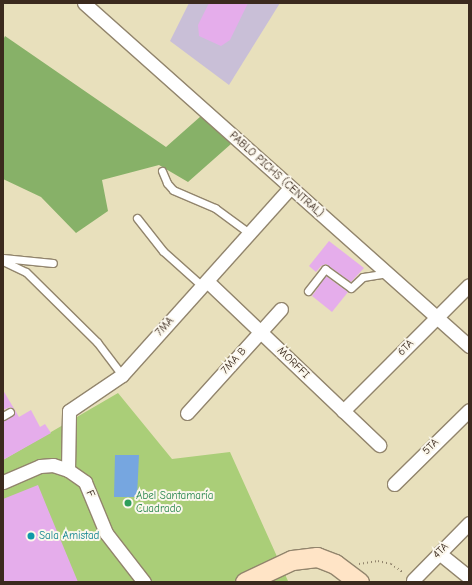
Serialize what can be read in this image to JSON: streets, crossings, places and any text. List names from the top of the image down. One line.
{"streets":{"street":["PABLO PICHS (CENTRAL)","7MA","6TA","7MA B","MORFFI","5TA","F","4TA"]},"crossings":[["PABLO PICHS (CENTRAL)","7MA"],["PABLO PICHS (CENTRAL)","6TA"],["7MA","MORFFI"],["7MA","F"],["6TA","MORFFI"],["7MA B","MORFFI"]],"places":["Abel Santamaría Cuadrado","Sala Amistad"]}
